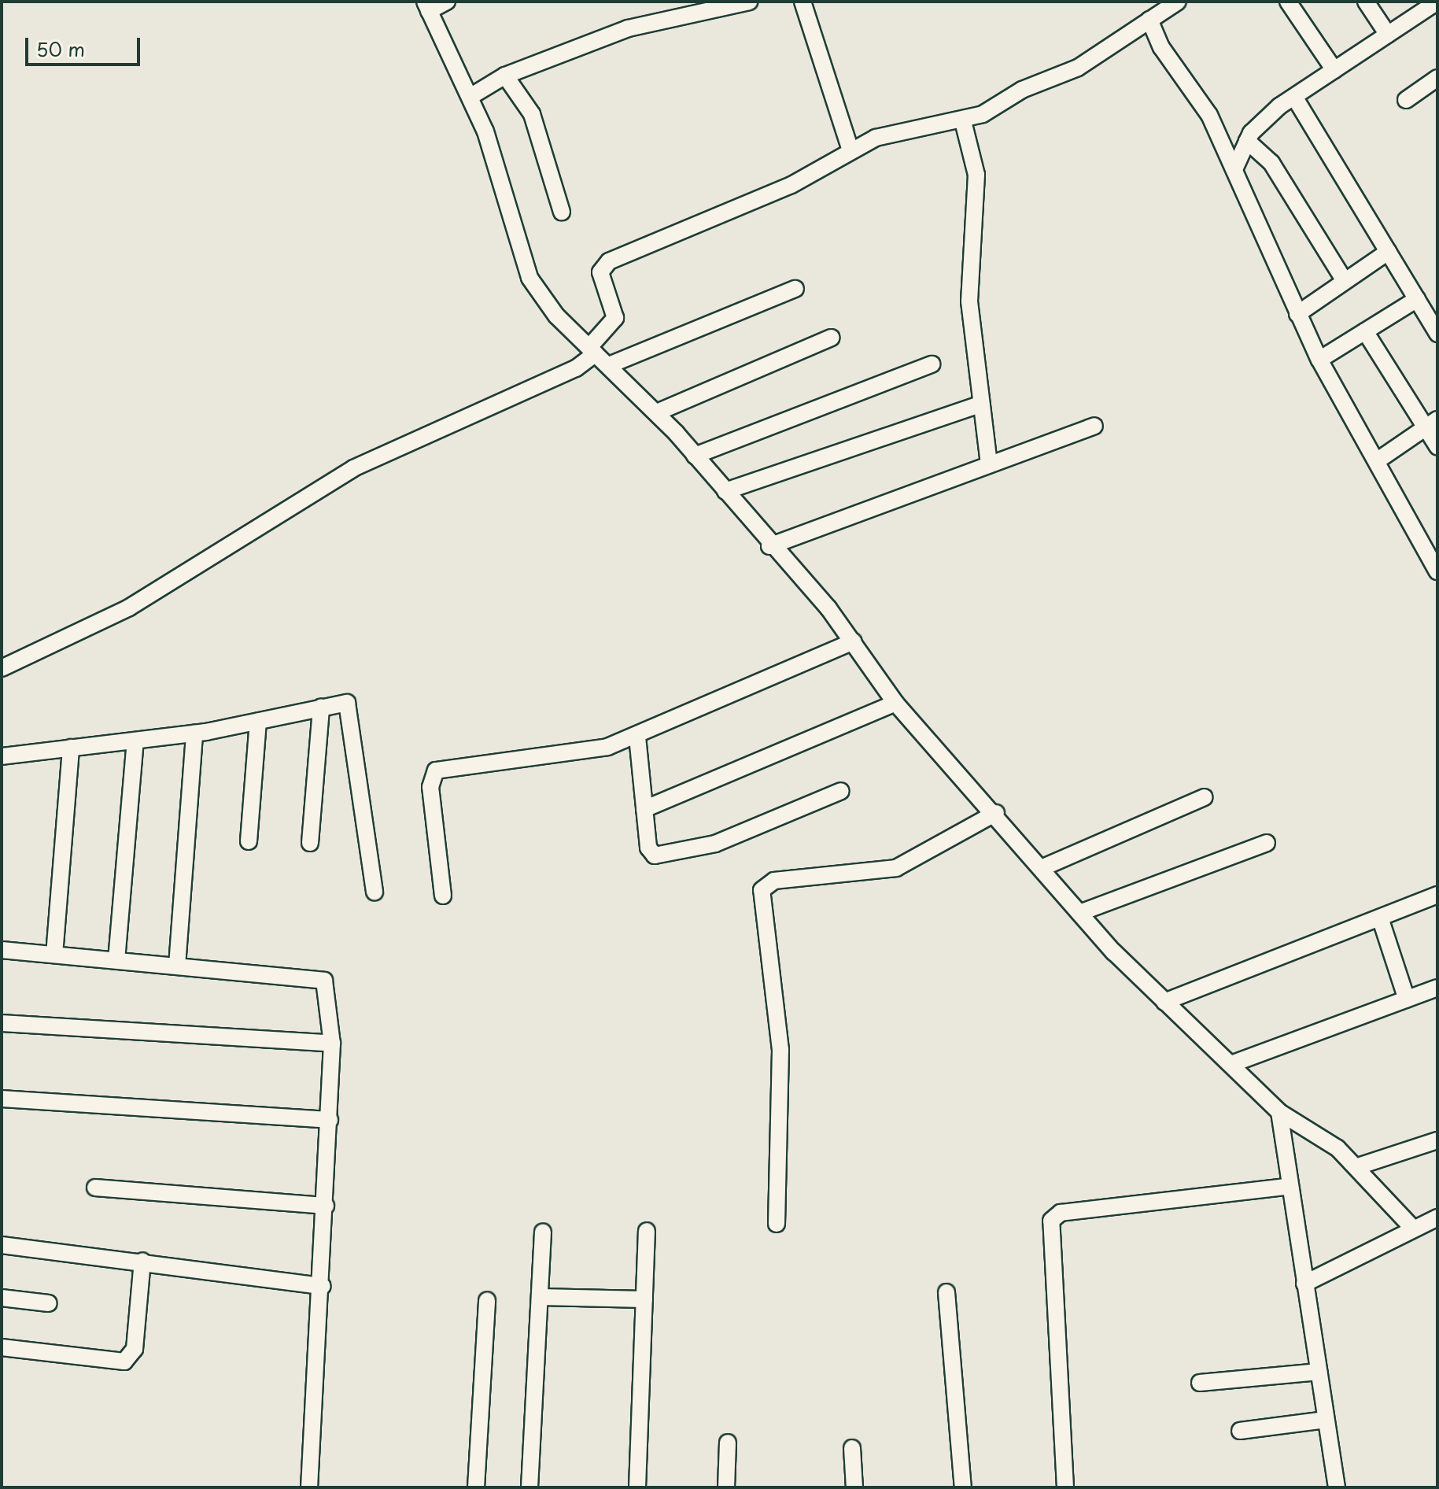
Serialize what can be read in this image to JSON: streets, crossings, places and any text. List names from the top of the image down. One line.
{"scale_bar":"50 m"}
